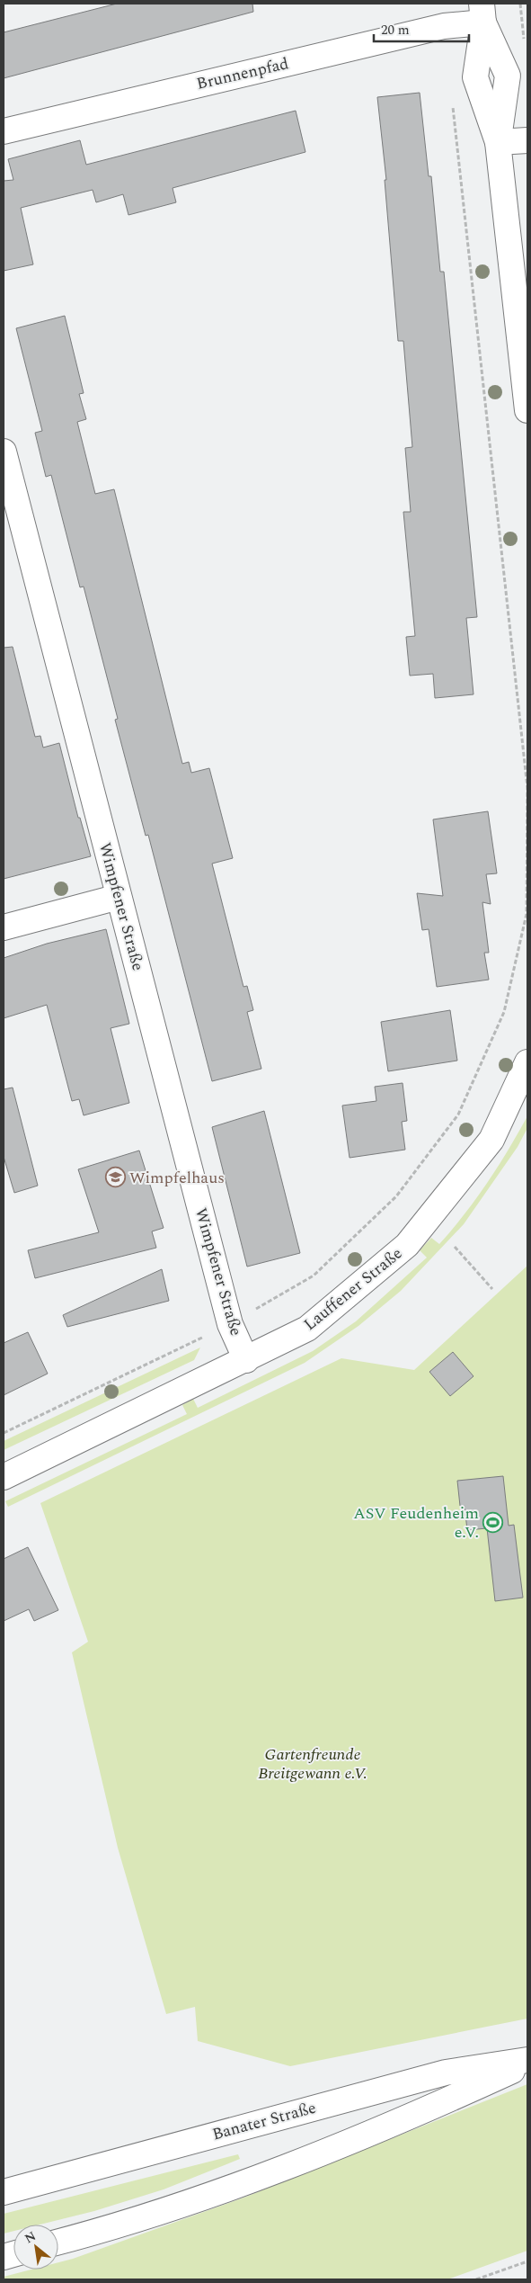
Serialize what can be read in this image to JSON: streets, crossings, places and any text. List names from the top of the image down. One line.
{"streets":{"street":["Brunnenpfad","Wimpfener Straße","Lauffener Straße","Banater Straße"]},"crossings":[["Wimpfener Straße","Lauffener Straße"]],"parks":["Gartenfreunde Breitgewann e.V."],"places":{"school or university":["Wimpfelhaus"],"sports":["ASV Feudenheim e.V."]},"scale_bar":"20 m","north":"top left"}
